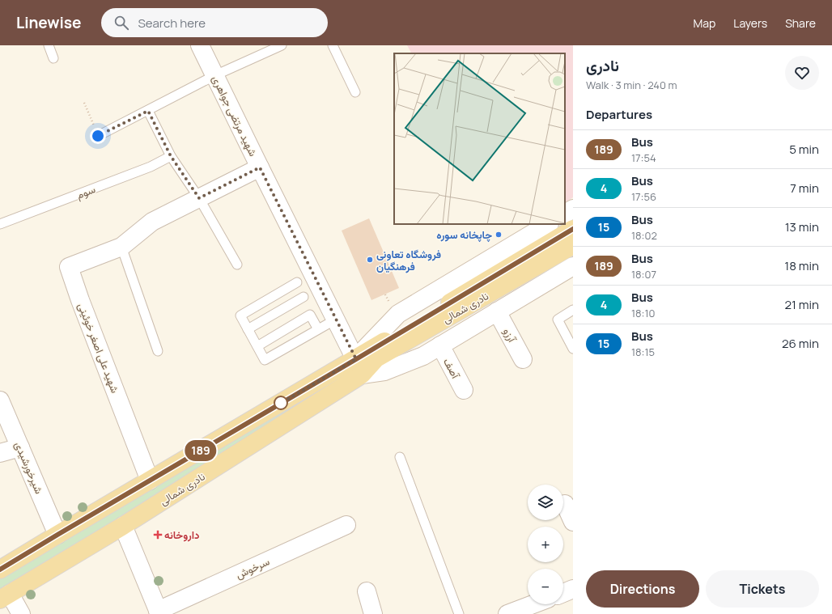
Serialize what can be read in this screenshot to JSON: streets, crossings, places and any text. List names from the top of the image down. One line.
{"streets":{"main road":["نادری شمالی"],"street":["شهید مرتضی جواهری","آرزو","شهید علی اصغر خوئینی","آصف","شیرخورشیدی","سرخوش"],"lane":["سوم"]},"crossings":[["شهید مرتضی جواهری","نادری شمالی"],["نادری شمالی","آرزو"],["نادری شمالی","شهید علی اصغر خوئینی"],["نادری شمالی","آصف"],["نادری شمالی","شیرخورشیدی"]],"places":{"other":["چاپخانه سوره","فروشگاه تعاونی فرهنگیان"],"health":["داروخانه"]},"lines":["bus line 189"],"page":{"header":"Linewise","search":"Search here","nav":["Map","Layers","Share"],"on_map":"189","heading":[["نادری","Walk · 3 min · 240 m"],"Departures"],"list":[{"mark":"189","name":"Bus","note":"17:54","value":"5 min"},{"mark":"4","name":"Bus","note":"17:56","value":"7 min"},{"mark":"15","name":"Bus","note":"18:02","value":"13 min"},{"mark":"189","name":"Bus","note":"18:07","value":"18 min"},{"mark":"4","name":"Bus","note":"18:10","value":"21 min"},{"mark":"15","name":"Bus","note":"18:15","value":"26 min"}],"map_buttons":["+","−"],"buttons":["Directions","Tickets"]}}
